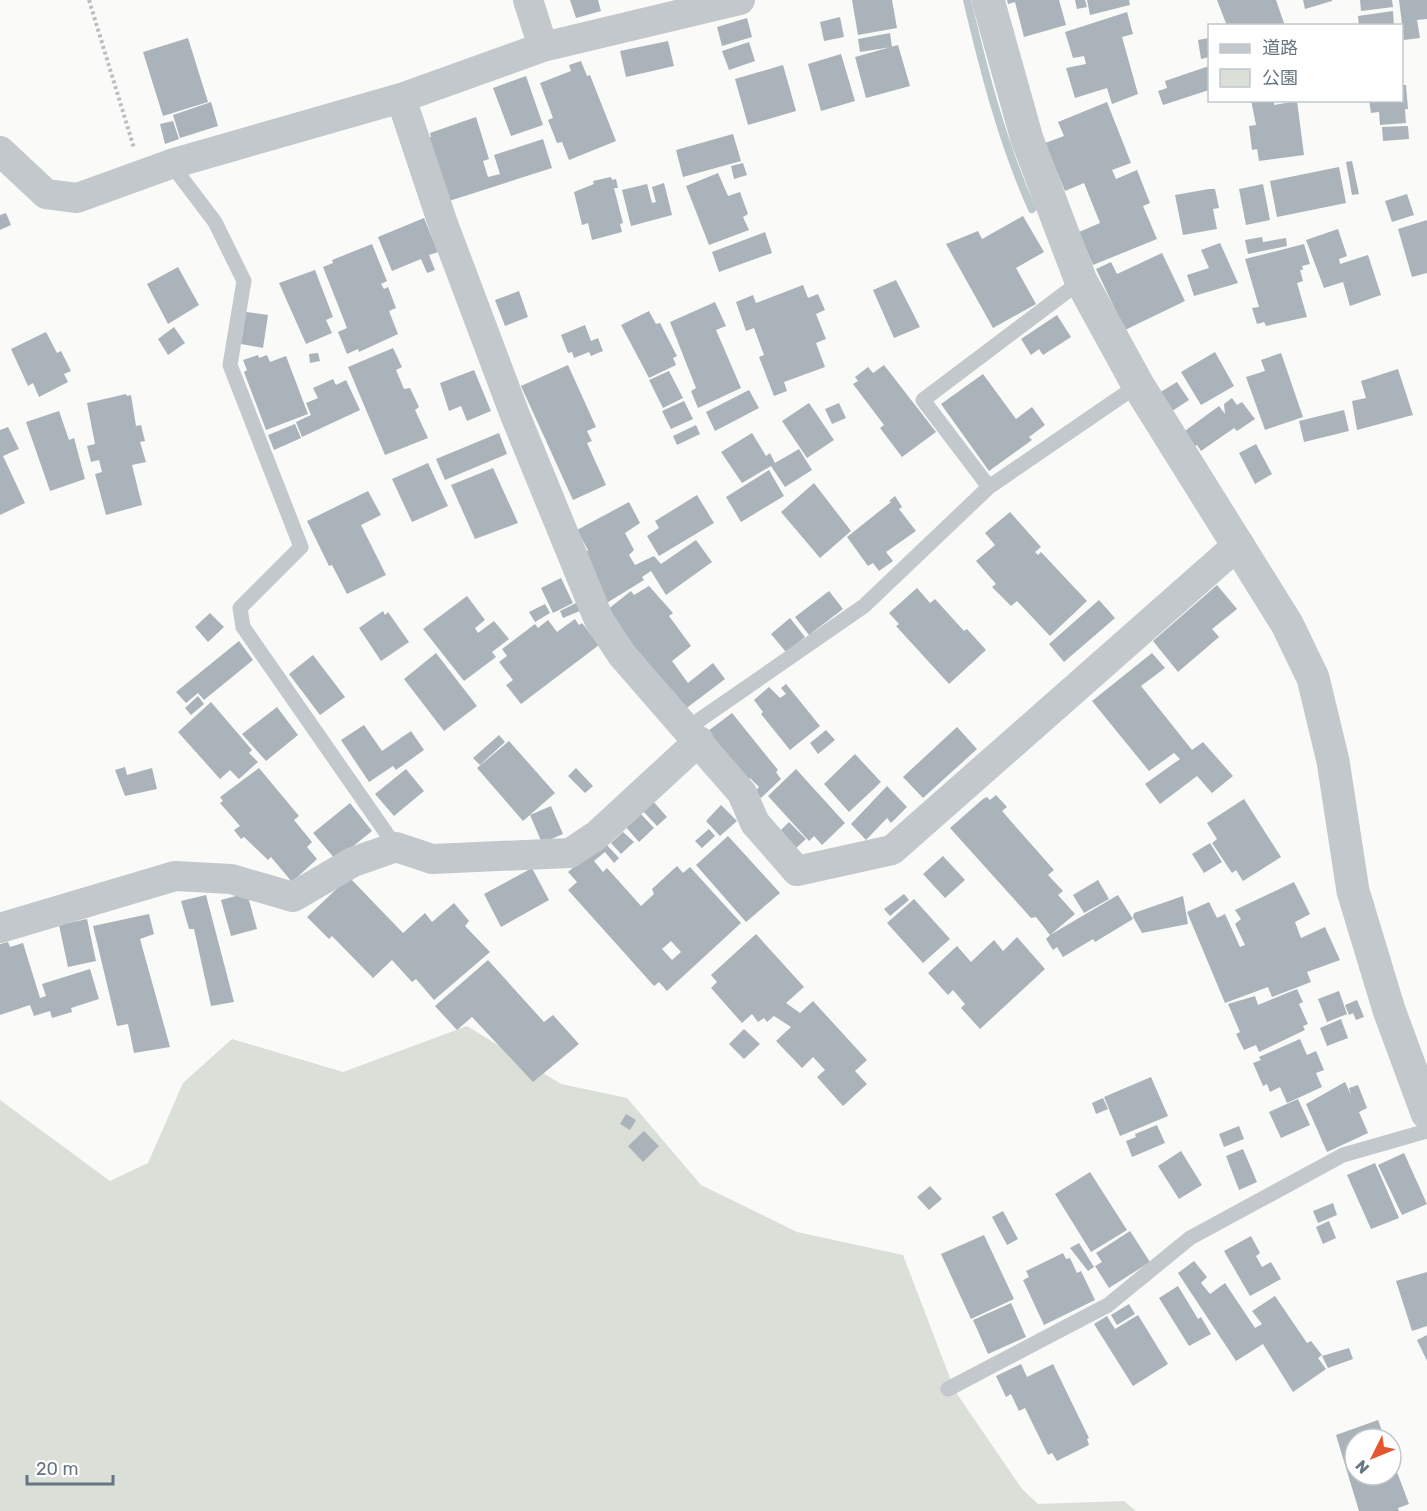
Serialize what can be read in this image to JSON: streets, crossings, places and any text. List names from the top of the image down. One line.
{"legend":["道路","公園"],"scale_bar":"20 m","north":"bottom left"}
